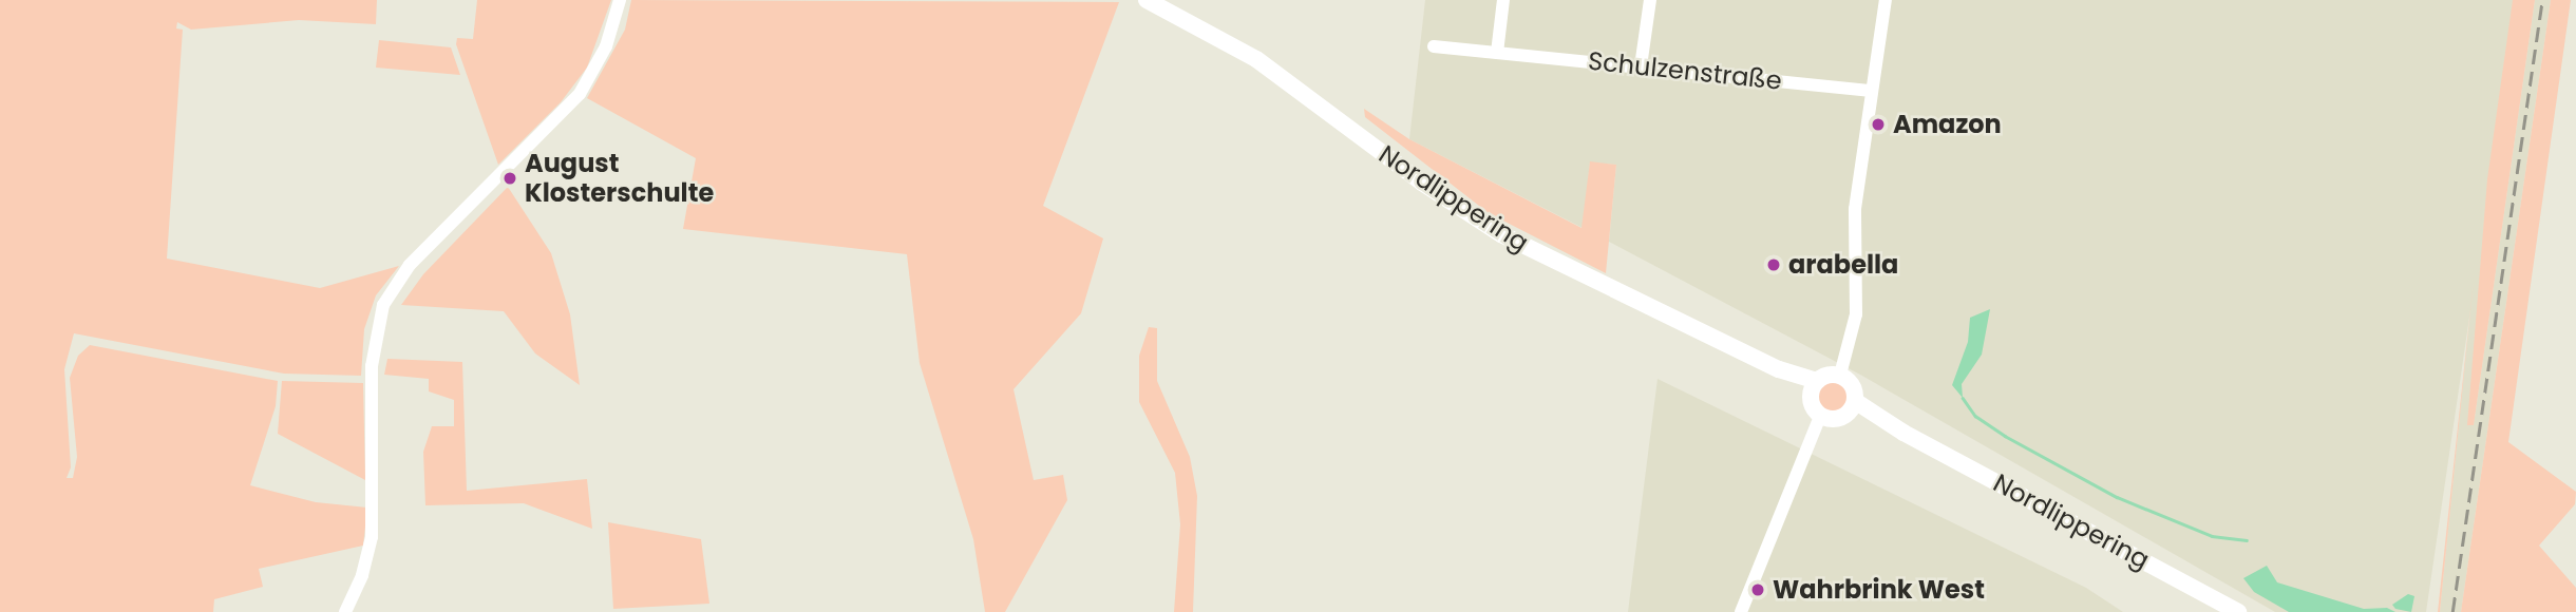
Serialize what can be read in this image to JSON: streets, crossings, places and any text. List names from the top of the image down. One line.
{"streets":{"main road":["Nordlippering"],"street":["Schulzenstraße"]},"places":["Amazon","August Klosterschulte","arabella","Wahrbrink West"]}
